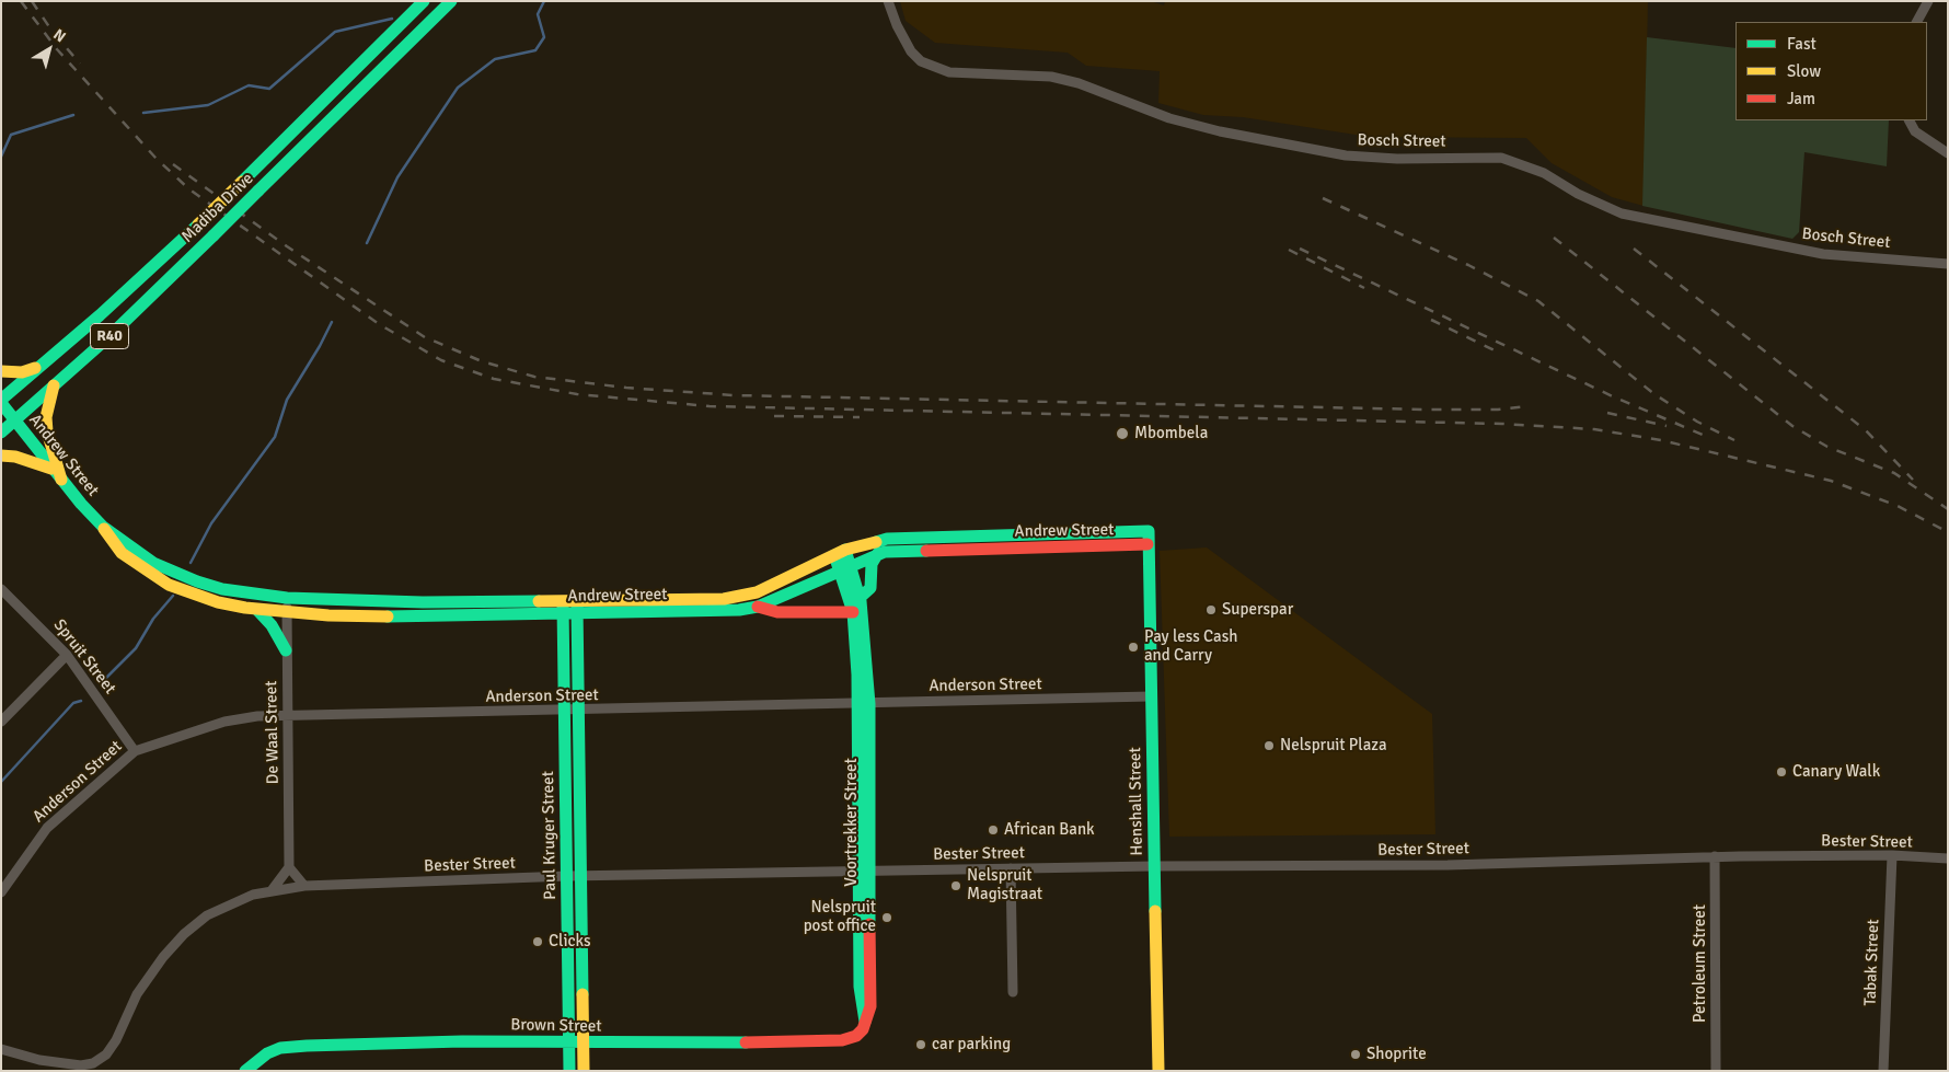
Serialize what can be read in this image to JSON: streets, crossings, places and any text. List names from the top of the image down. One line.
{"streets":{"main road":["Madiba Drive","R40","Andrew Street","Henshall Street","Voortrekker Street","Paul Kruger Street","Brown Street"],"street":["Bosch Street","Spruit Street","Anderson Street","De Waal Street","Bester Street","Tabak Street","Petroleum Street"]},"crossings":[["Madiba Drive","Andrew Street"],["Andrew Street","De Waal Street"],["Andrew Street","Henshall Street"],["Andrew Street","Voortrekker Street"],["Andrew Street","Paul Kruger Street"],["Spruit Street","Anderson Street"],["Anderson Street","De Waal Street"],["Anderson Street","Henshall Street"],["Anderson Street","Voortrekker Street"],["Anderson Street","Paul Kruger Street"],["Henshall Street","Bester Street"],["Voortrekker Street","Bester Street"],["Voortrekker Street","Brown Street"],["Paul Kruger Street","Bester Street"],["Paul Kruger Street","Brown Street"],["Bester Street","Tabak Street"],["Bester Street","Petroleum Street"]],"places":["Mbombela","Superspar","Pay less Cash and Carry","Nelspruit Plaza","Canary Walk","African Bank","Nelspruit Magistraat","Nelspruit post office","Clicks","car parking","Shoprite"],"legend":["Fast","Slow","Jam"],"north":"top right"}
